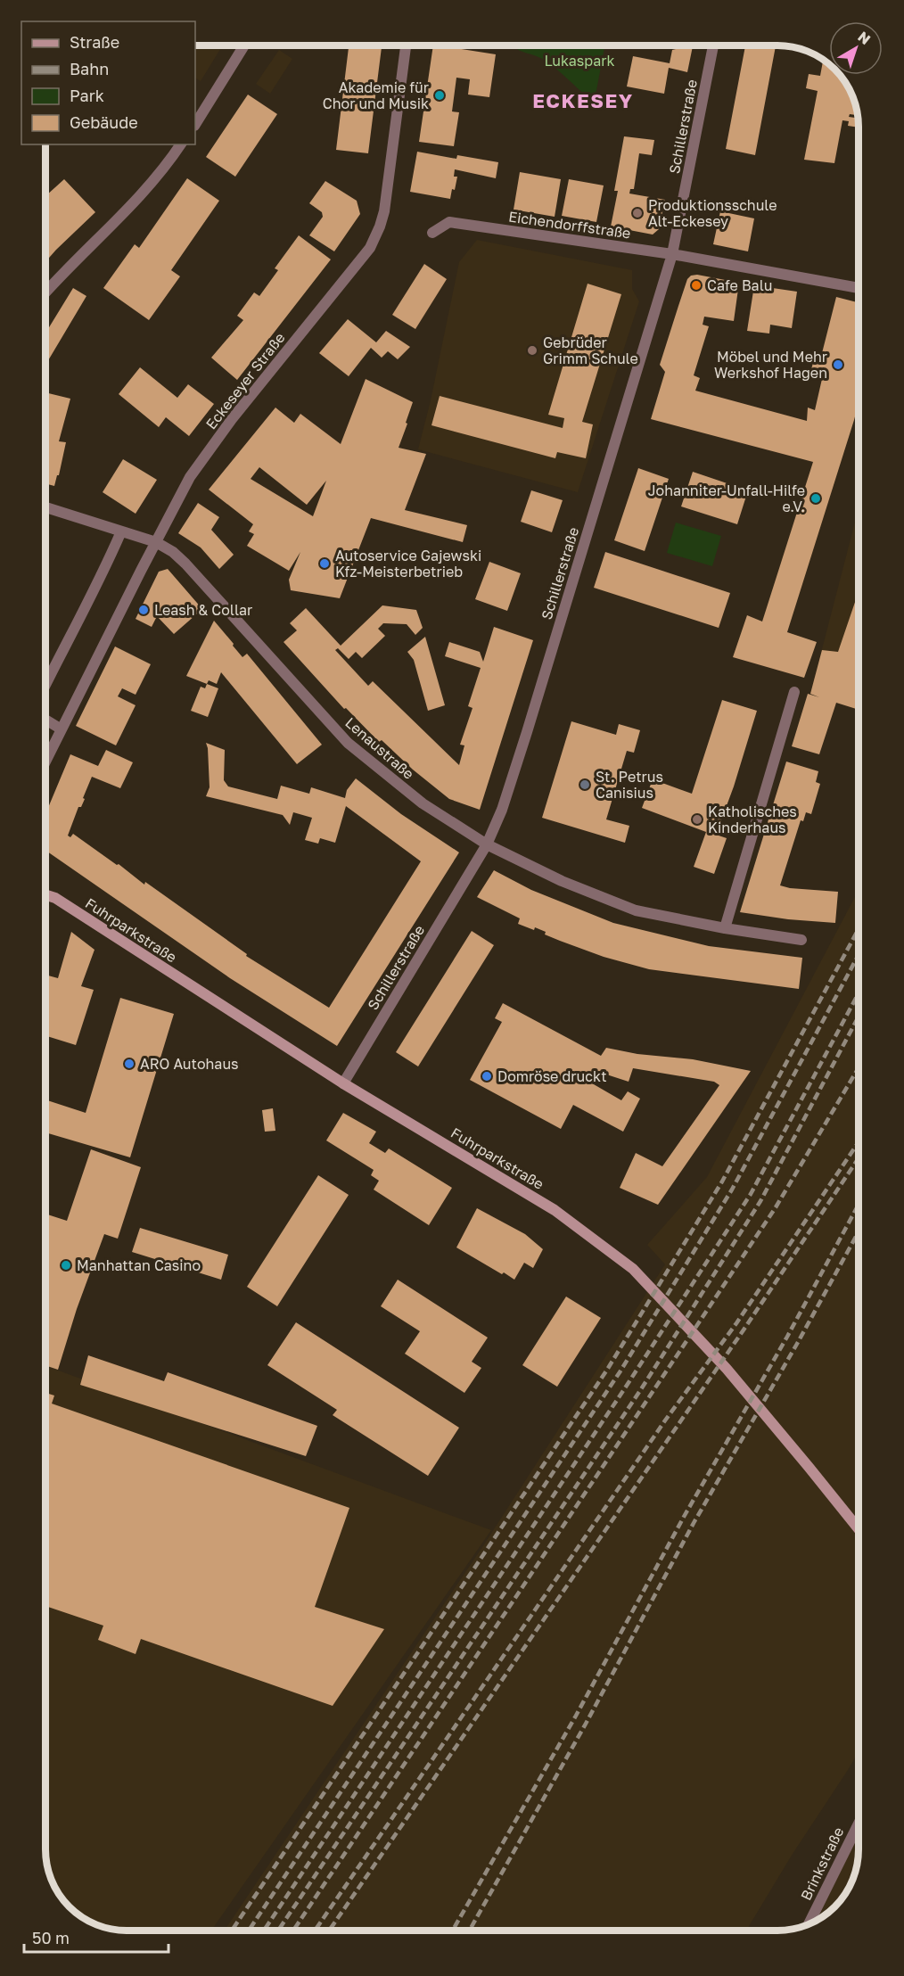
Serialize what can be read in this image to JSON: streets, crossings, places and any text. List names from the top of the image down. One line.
{"streets":{"main road":["Fuhrparkstraße"],"street":["Schillerstraße","Eichendorffstraße","Eckeseyer Straße","Lenaustraße","Brinkstraße"]},"crossings":[["Schillerstraße","Eichendorffstraße"],["Schillerstraße","Lenaustraße"],["Schillerstraße","Fuhrparkstraße"],["Eckeseyer Straße","Lenaustraße"]],"districts":["ECKESEY"],"parks":["Lukaspark"],"places":["Akademie für Chor und Musik","Produktionsschule Alt-Eckesey","Cafe Balu","Gebrüder Grimm Schule","Möbel und Mehr Werkshof Hagen","Johanniter-Unfall-Hilfe e.V.","Autoservice Gajewski Kfz-Meisterbetrieb","Leash & Collar","St. Petrus Canisius","Katholisches Kinderhaus","ARO Autohaus","Domröse druckt","Manhattan Casino"],"legend":["Straße","Bahn","Park","Gebäude"],"scale_bar":"50 m","north":"top right"}
